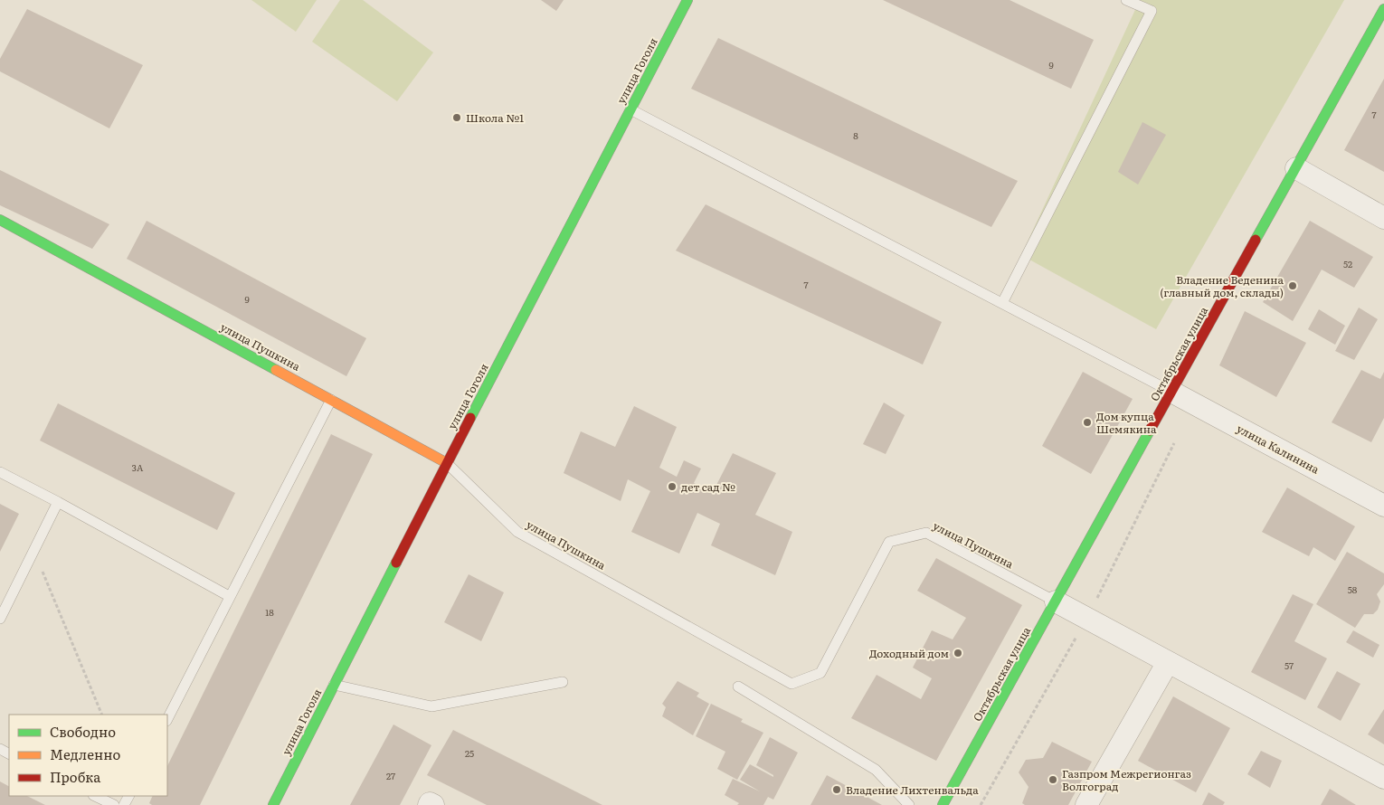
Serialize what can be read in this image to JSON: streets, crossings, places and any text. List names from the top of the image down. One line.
{"streets":{"street":["улица Гоголя","улица Пушкина","Октябрьская улица","улица Калинина"]},"crossings":[["улица Гоголя","улица Пушкина"],["улица Пушкина","Октябрьская улица"],["Октябрьская улица","улица Калинина"]],"places":["Школа №1","Владение Веденина (главный дом, склады)","Дом купца Шемякина","дет сад №","Доходный дом","Газпром Межрегионгаз Волгоград","Владение Лихтенвальда"],"house_numbers":["9","7","8","52","7","9","3А","58","18","57","25","27"],"legend":["Свободно","Медленно","Пробка"]}
